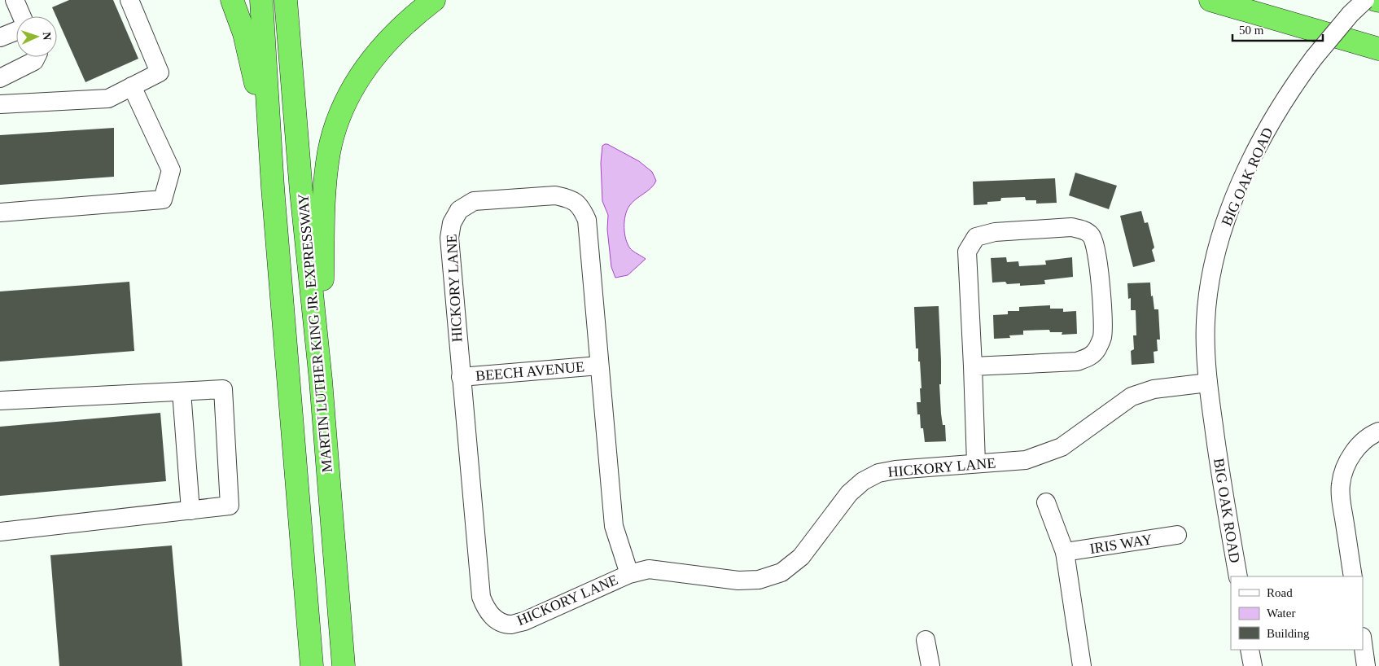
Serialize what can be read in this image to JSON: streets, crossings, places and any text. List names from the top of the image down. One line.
{"streets":{"highway":["MARTIN LUTHER KING JR. EXPRESSWAY"],"street":["BIG OAK ROAD","HICKORY LANE","BEECH AVENUE","IRIS WAY"]},"crossings":[["BIG OAK ROAD","HICKORY LANE"],["HICKORY LANE","BEECH AVENUE"]],"legend":["Road","Water","Building"],"scale_bar":"50 m","north":"right"}
